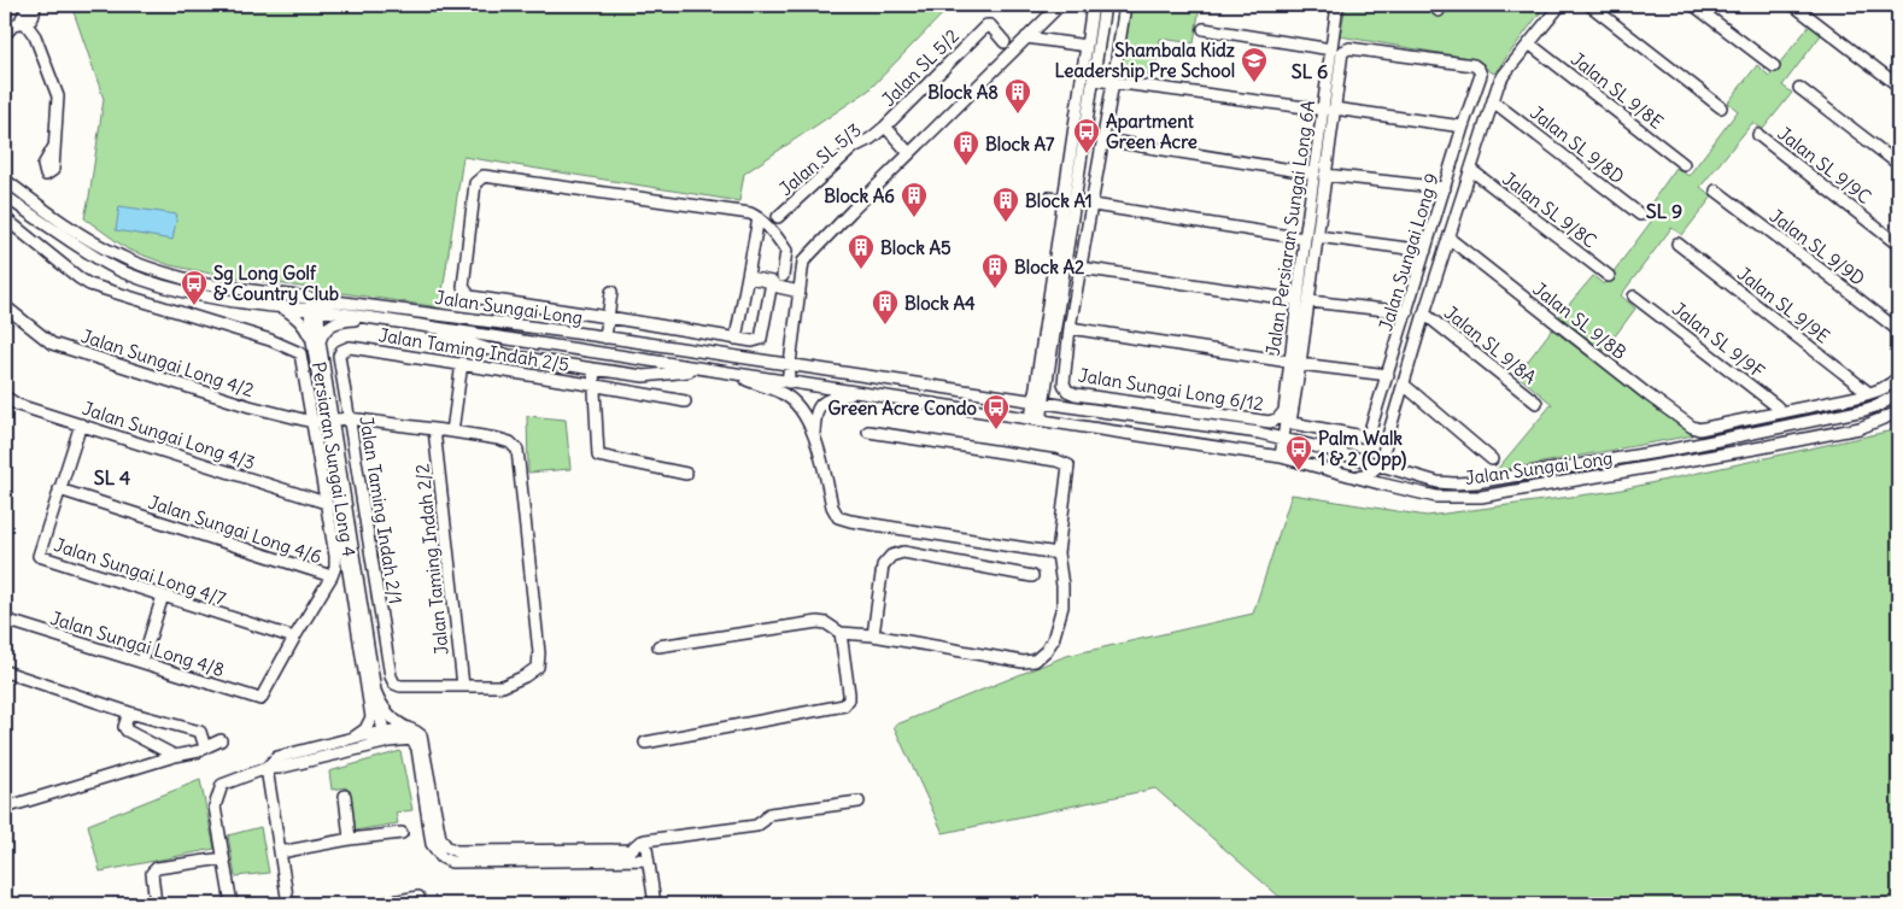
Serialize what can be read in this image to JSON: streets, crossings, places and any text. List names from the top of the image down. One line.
{"streets":{"street":["Jalan SL 5/2","Jalan SL 9/8E","Jalan SL 9/8D","Jalan SL 5/3","Jalan SL 9/9C","Jalan SL 9/8C","Jalan Persiaran Sungai Long 6A","Jalan SL 9/9D","Jalan Sungai Long 9","Jalan SL 9/9E","Jalan Sungai Long","Jalan SL 9/8B","Jalan SL 9/9F","Jalan SL 9/8A","Jalan Taming Indah 2/5","Jalan Sungai Long 4/2","Jalan Sungai Long 6/12","Jalan Sungai Long 4/3","Persiaran Sungai Long 4","Jalan Taming Indah 2/1","Jalan Sungai Long 4/6","Jalan Taming Indah 2/2","Jalan Sungai Long 4/7","Jalan Sungai Long 4/8"]},"crossings":[["Jalan SL 5/2","Jalan SL 5/3"],["Jalan Persiaran Sungai Long 6A","Jalan Sungai Long 9"],["Jalan Persiaran Sungai Long 6A","Jalan Sungai Long 6/12"],["Jalan SL 9/8B","Jalan SL 9/9F"],["Jalan Taming Indah 2/5","Jalan Taming Indah 2/1"],["Jalan Sungai Long 4/2","Persiaran Sungai Long 4"],["Jalan Sungai Long 4/2","Jalan Taming Indah 2/1"],["Jalan Sungai Long 4/2","Jalan Taming Indah 2/2"],["Jalan Sungai Long 4/3","Persiaran Sungai Long 4"],["Jalan Sungai Long 4/3","Jalan Sungai Long 4/7"],["Persiaran Sungai Long 4","Jalan Sungai Long 4/6"],["Persiaran Sungai Long 4","Jalan Sungai Long 4/7"],["Persiaran Sungai Long 4","Jalan Sungai Long 4/8"],["Jalan Taming Indah 2/1","Jalan Taming Indah 2/2"],["Jalan Sungai Long 4/6","Jalan Sungai Long 4/7"]],"districts":["SL 6","SL 9","SL 4"],"places":{"school or university":["Shambala Kidz Leadership Pre School"],"building":["Block A8","Block A7","Block A6","Block A1","Block A5","Block A2","Block A4"],"bus stop":["Apartment Green Acre","Sg Long Golf & Country Club","Green Acre Condo","Palm Walk 1 & 2 (Opp)"]}}
